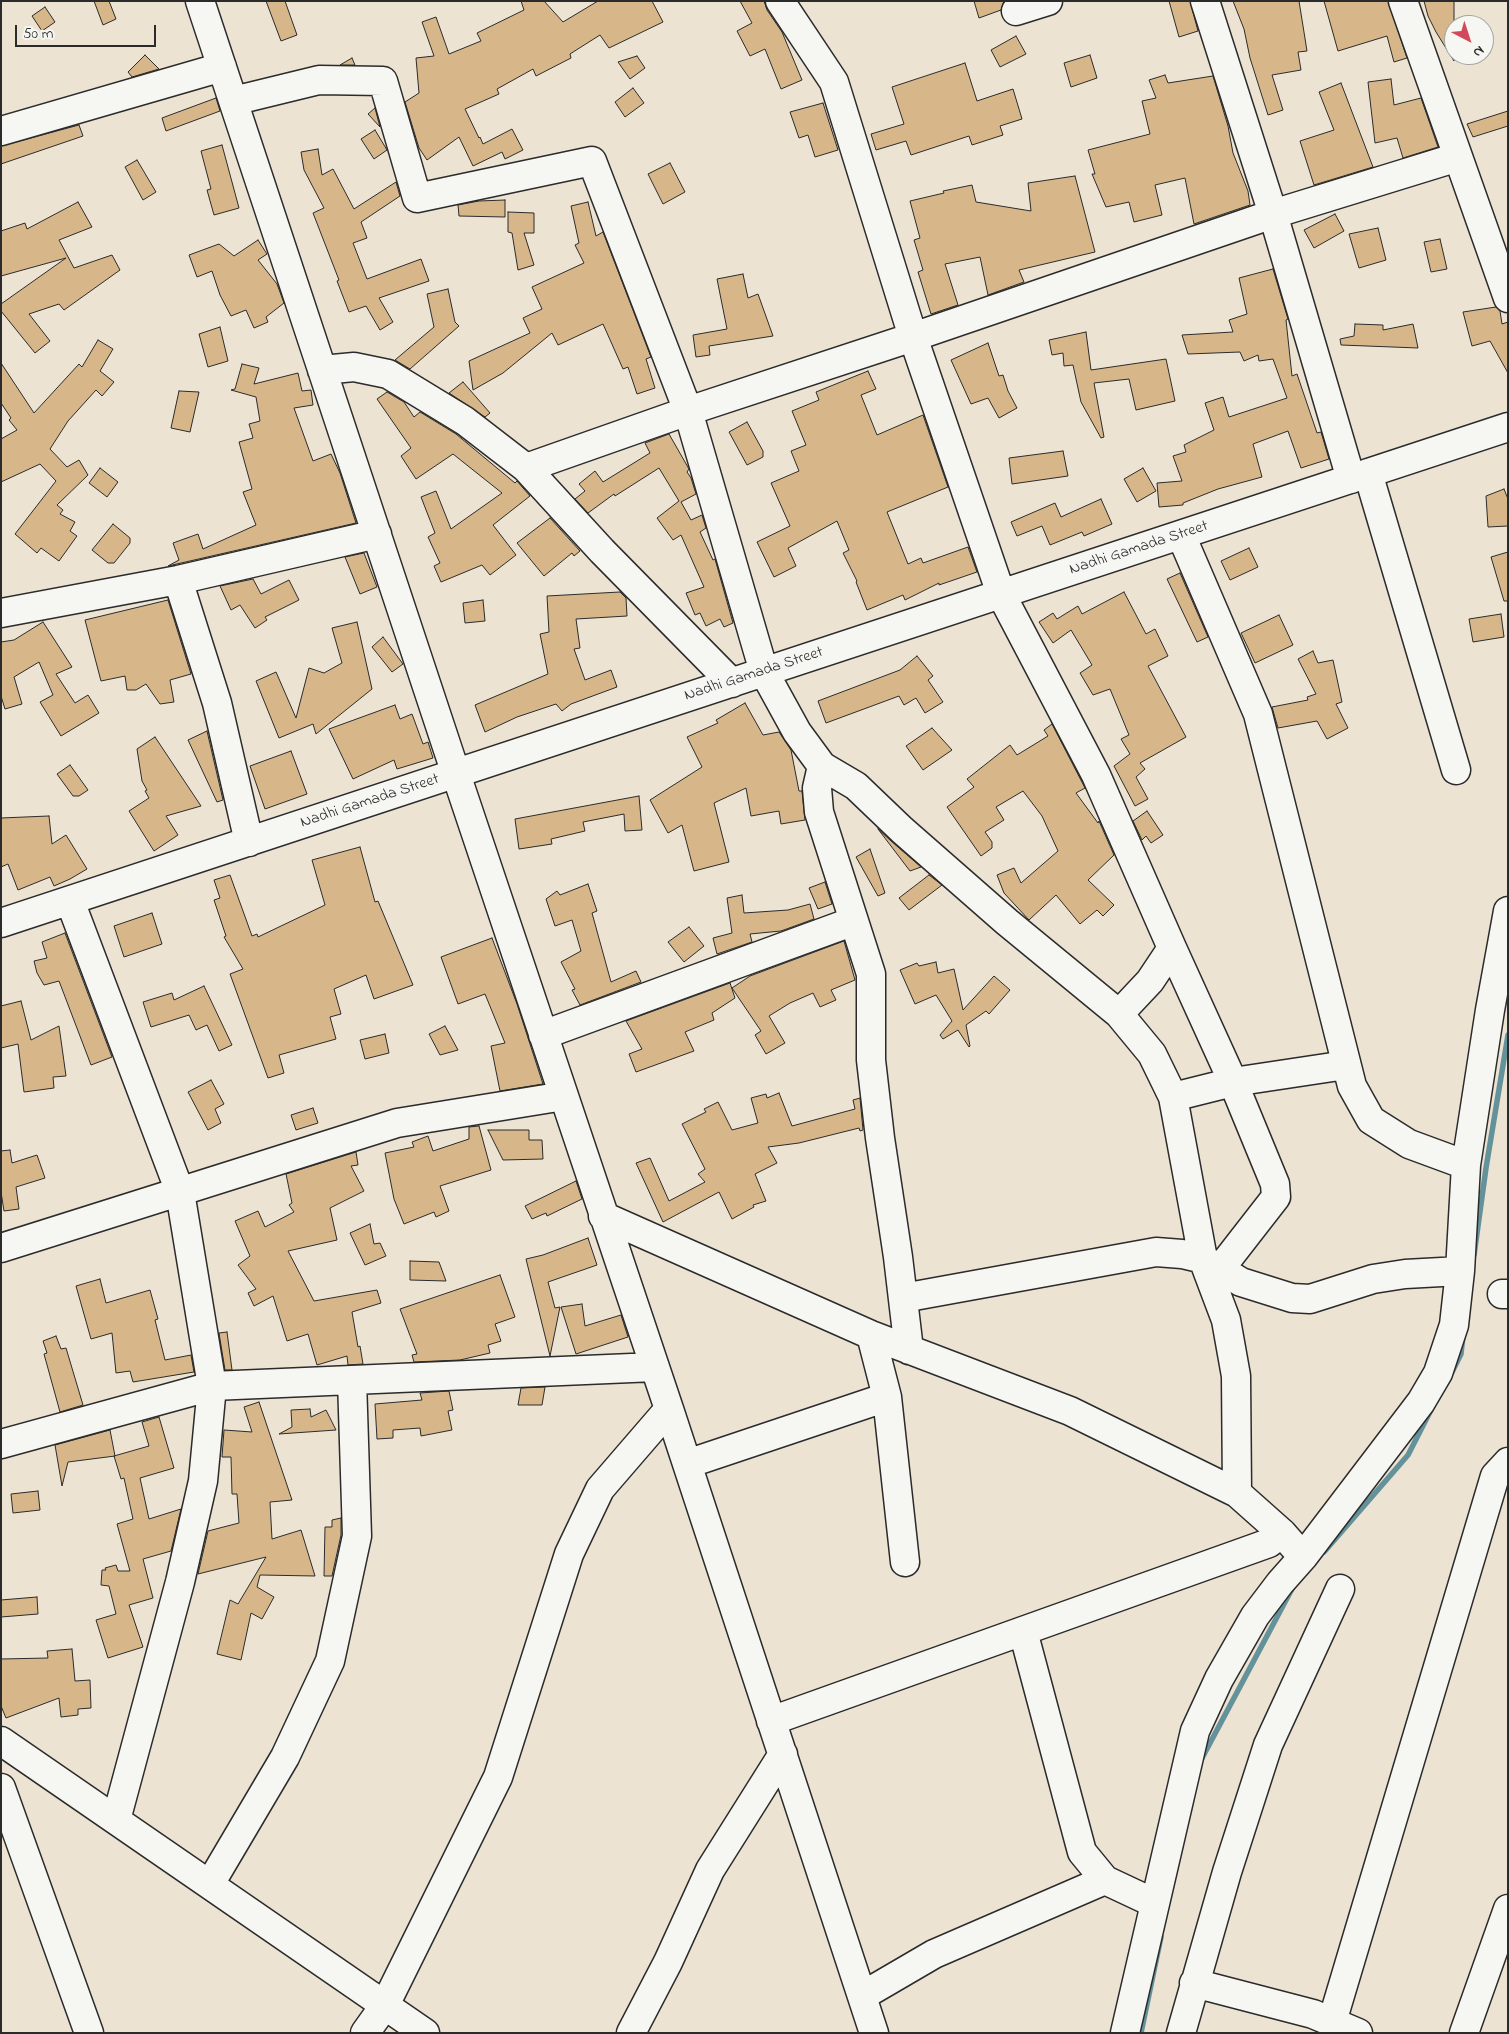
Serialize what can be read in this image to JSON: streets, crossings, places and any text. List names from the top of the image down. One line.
{"streets":{"street":["Nadhi Gamada Street"]},"scale_bar":"50 m","north":"bottom right"}
